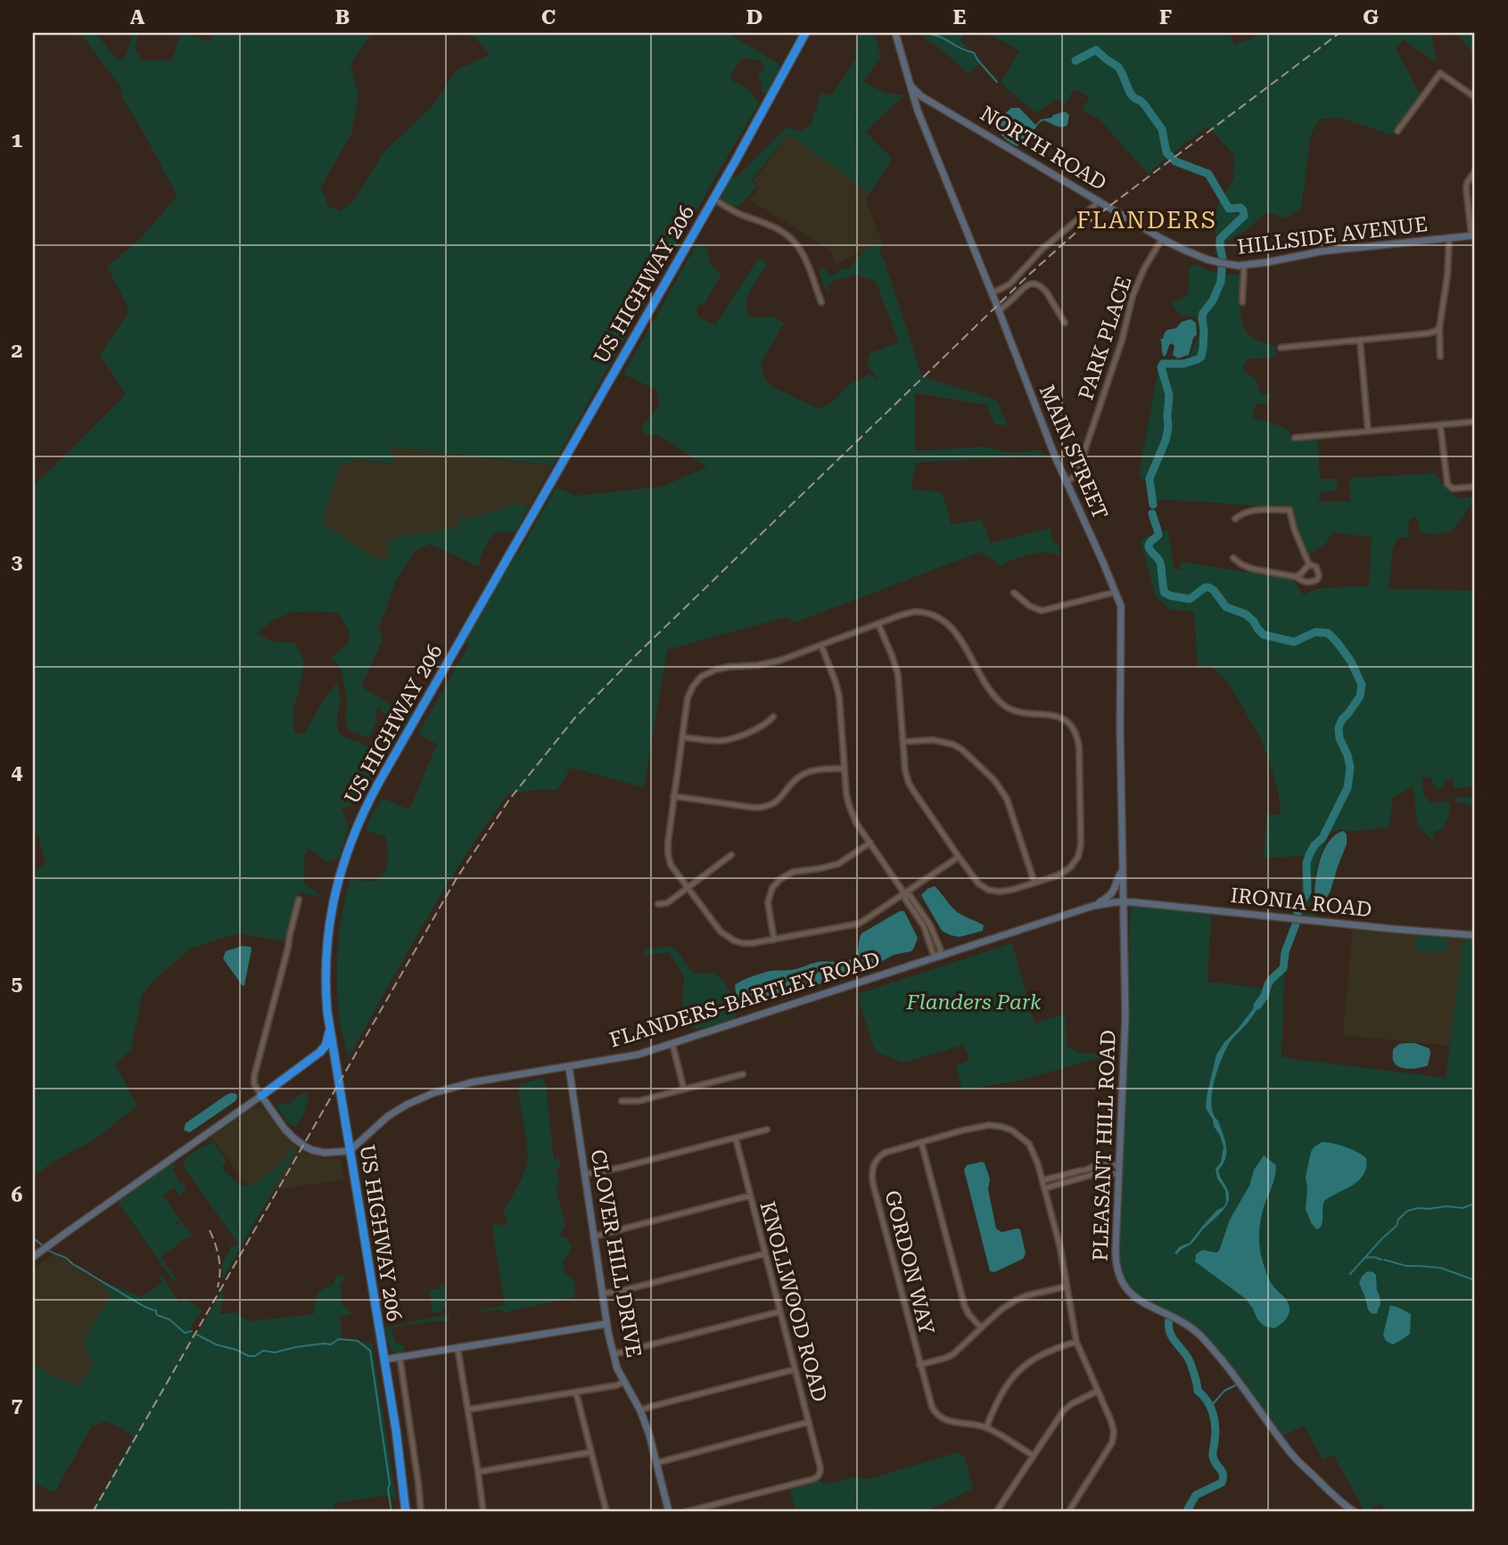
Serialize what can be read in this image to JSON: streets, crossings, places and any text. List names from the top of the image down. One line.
{"streets":{"highway":["US HIGHWAY 206"],"street":["NORTH ROAD","HILLSIDE AVENUE","PARK PLACE","MAIN STREET","IRONIA ROAD","FLANDERS-BARTLEY ROAD","PLEASANT HILL ROAD","CLOVER HILL DRIVE","GORDON WAY","KNOLLWOOD ROAD"]},"crossings":[["NORTH ROAD","HILLSIDE AVENUE"],["NORTH ROAD","PARK PLACE"],["NORTH ROAD","MAIN STREET"],["HILLSIDE AVENUE","PARK PLACE"],["US HIGHWAY 206","FLANDERS-BARTLEY ROAD"],["PARK PLACE","MAIN STREET"],["MAIN STREET","IRONIA ROAD"],["MAIN STREET","FLANDERS-BARTLEY ROAD"],["MAIN STREET","PLEASANT HILL ROAD"],["IRONIA ROAD","FLANDERS-BARTLEY ROAD"],["IRONIA ROAD","PLEASANT HILL ROAD"],["FLANDERS-BARTLEY ROAD","PLEASANT HILL ROAD"],["FLANDERS-BARTLEY ROAD","CLOVER HILL DRIVE"]],"districts":["FLANDERS"],"parks":["Flanders Park"],"grid":{"columns":["A","B","C","D","E","F","G"],"rows":["1","2","3","4","5","6","7"]}}
